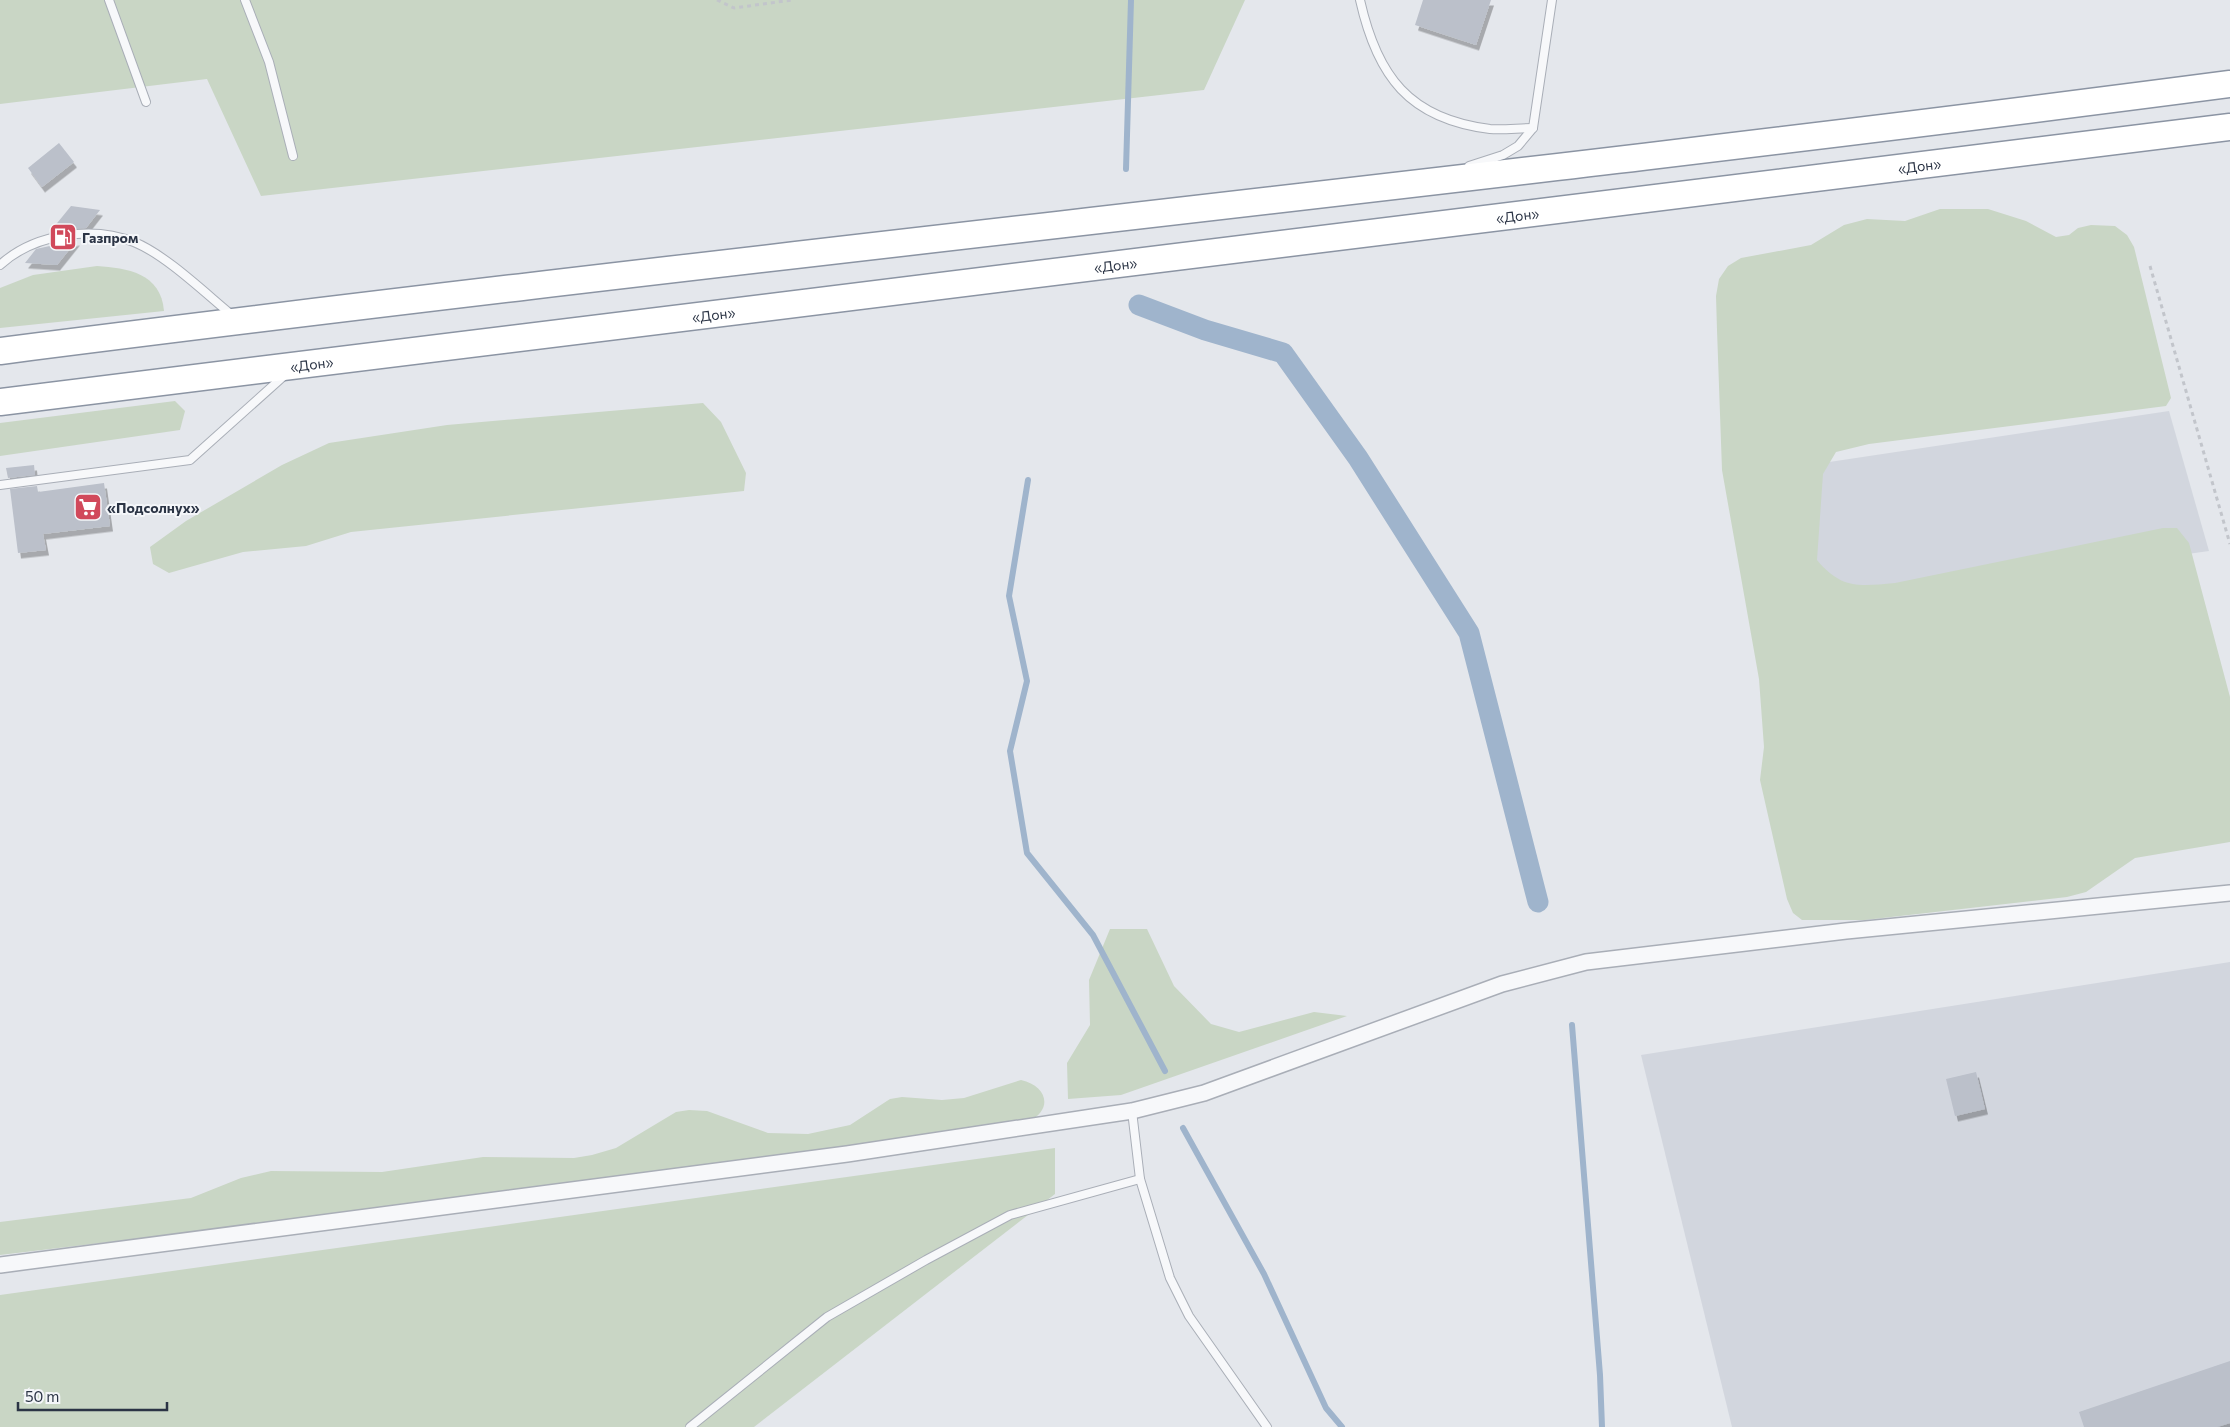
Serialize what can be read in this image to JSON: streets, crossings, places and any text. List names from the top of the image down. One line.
{"streets":{"highway":["«Дон»"]},"places":{"fuel station":["Газпром"],"supermarket":["«Подсолнух»"]},"scale_bar":"50 m"}
